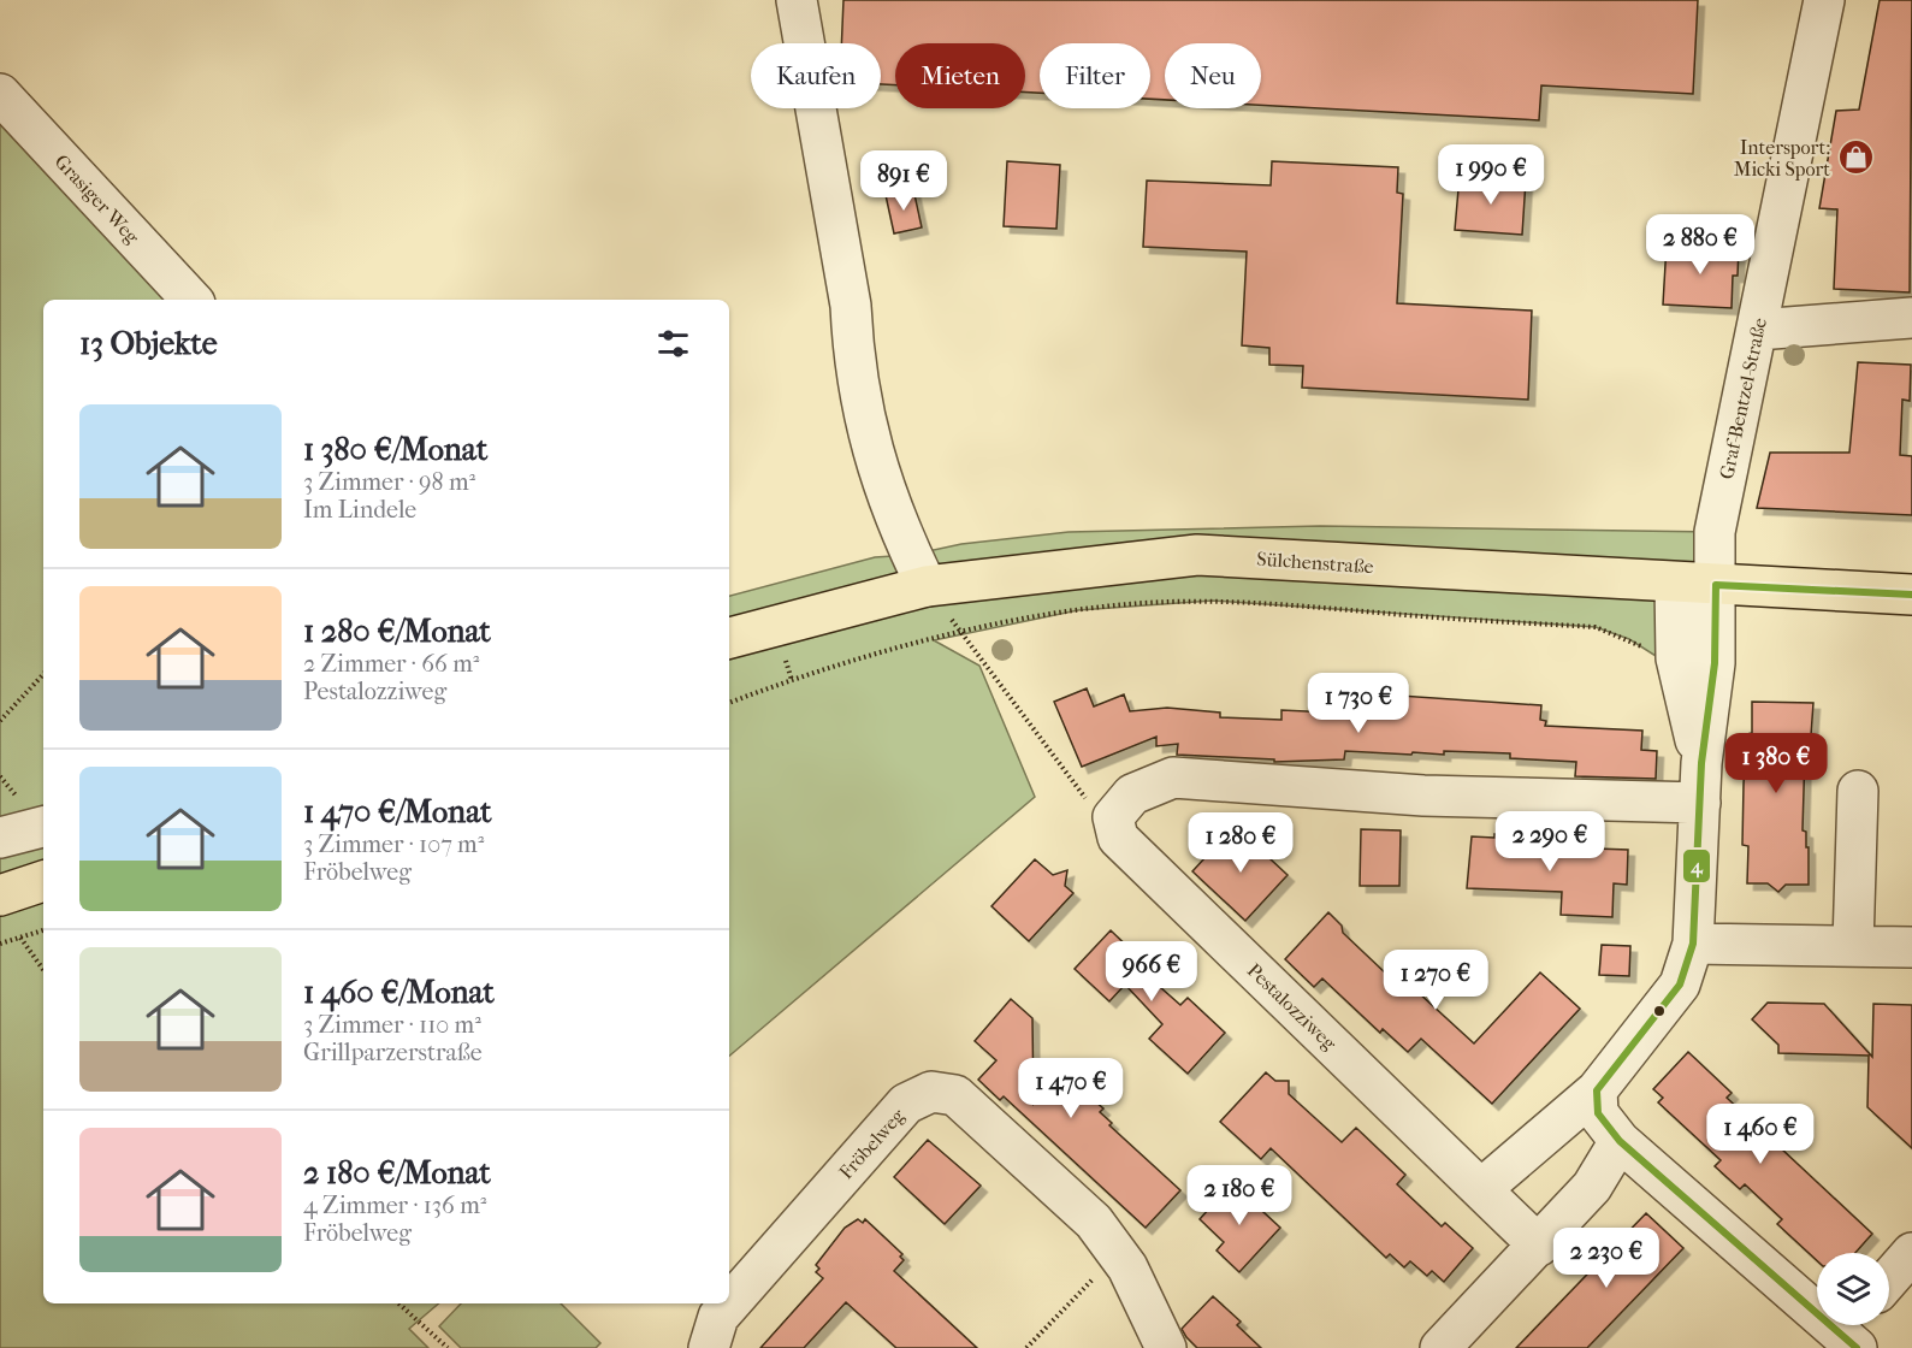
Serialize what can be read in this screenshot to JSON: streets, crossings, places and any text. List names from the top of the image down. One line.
{"streets":{"main road":["Sülchenstraße"],"street":["Grasiger Weg","Graf-Bentzel-Straße","Pestalozziweg","Fröbelweg"]},"crossings":[["Graf-Bentzel-Straße","Sülchenstraße"]],"places":{"shop":["Intersport: Micki Sport"]},"lines":["transit line 4"],"page":{"chip":["Kaufen","Mieten","Filter","Neu"],"price":["1 990 €","891 €","2 880 €","1 730 €","1 380 €","2 290 €","1 280 €","966 €","1 270 €","1 470 €","1 460 €","2 180 €","2 230 €"],"heading":"13 Objekte","list":[{"name":"1 380 €/Monat","note":"3 Zimmer · 98 m² · Im Lindele"},{"name":"1 280 €/Monat","note":"2 Zimmer · 66 m² · Pestalozziweg"},{"name":"1 470 €/Monat","note":"3 Zimmer · 107 m² · Fröbelweg"},{"name":"1 460 €/Monat","note":"3 Zimmer · 110 m² · Grillparzerstraße"},{"name":"2 180 €/Monat","note":"4 Zimmer · 136 m² · Fröbelweg"}]}}
